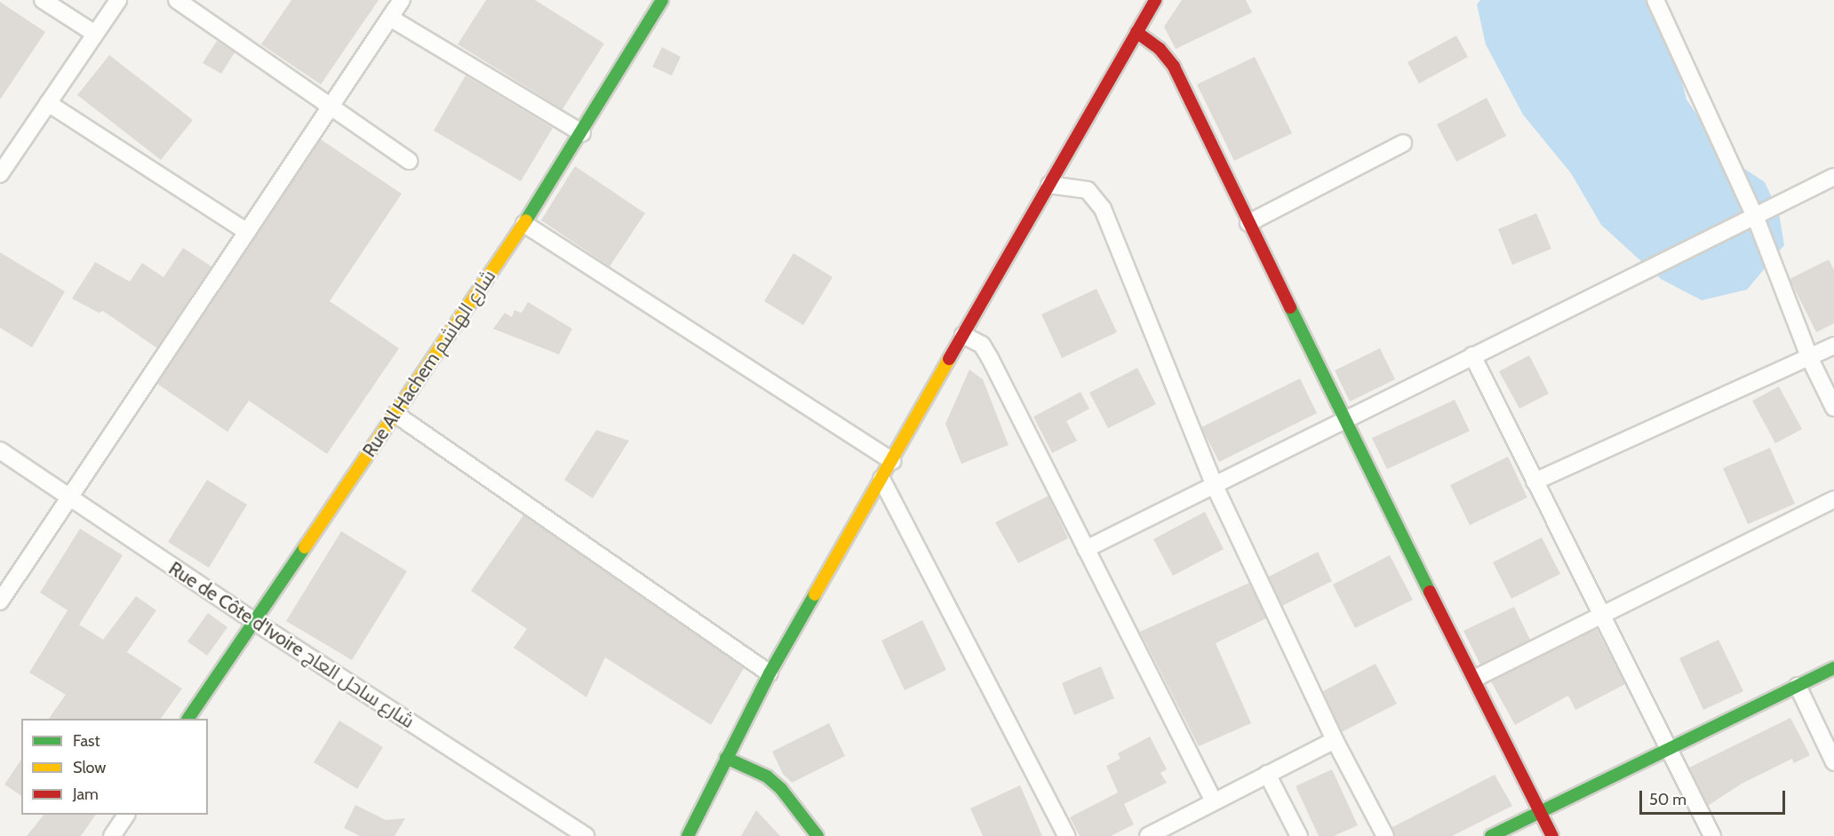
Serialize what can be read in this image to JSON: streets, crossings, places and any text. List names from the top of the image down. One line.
{"streets":{"street":["Rue Al Hachem شارع الهاشم","Rue de Côte d'Ivoire شارع ساحل العاج"]},"crossings":[["Rue Al Hachem شارع الهاشم","Rue de Côte d'Ivoire شارع ساحل العاج"]],"legend":["Fast","Slow","Jam"],"scale_bar":"50 m"}
